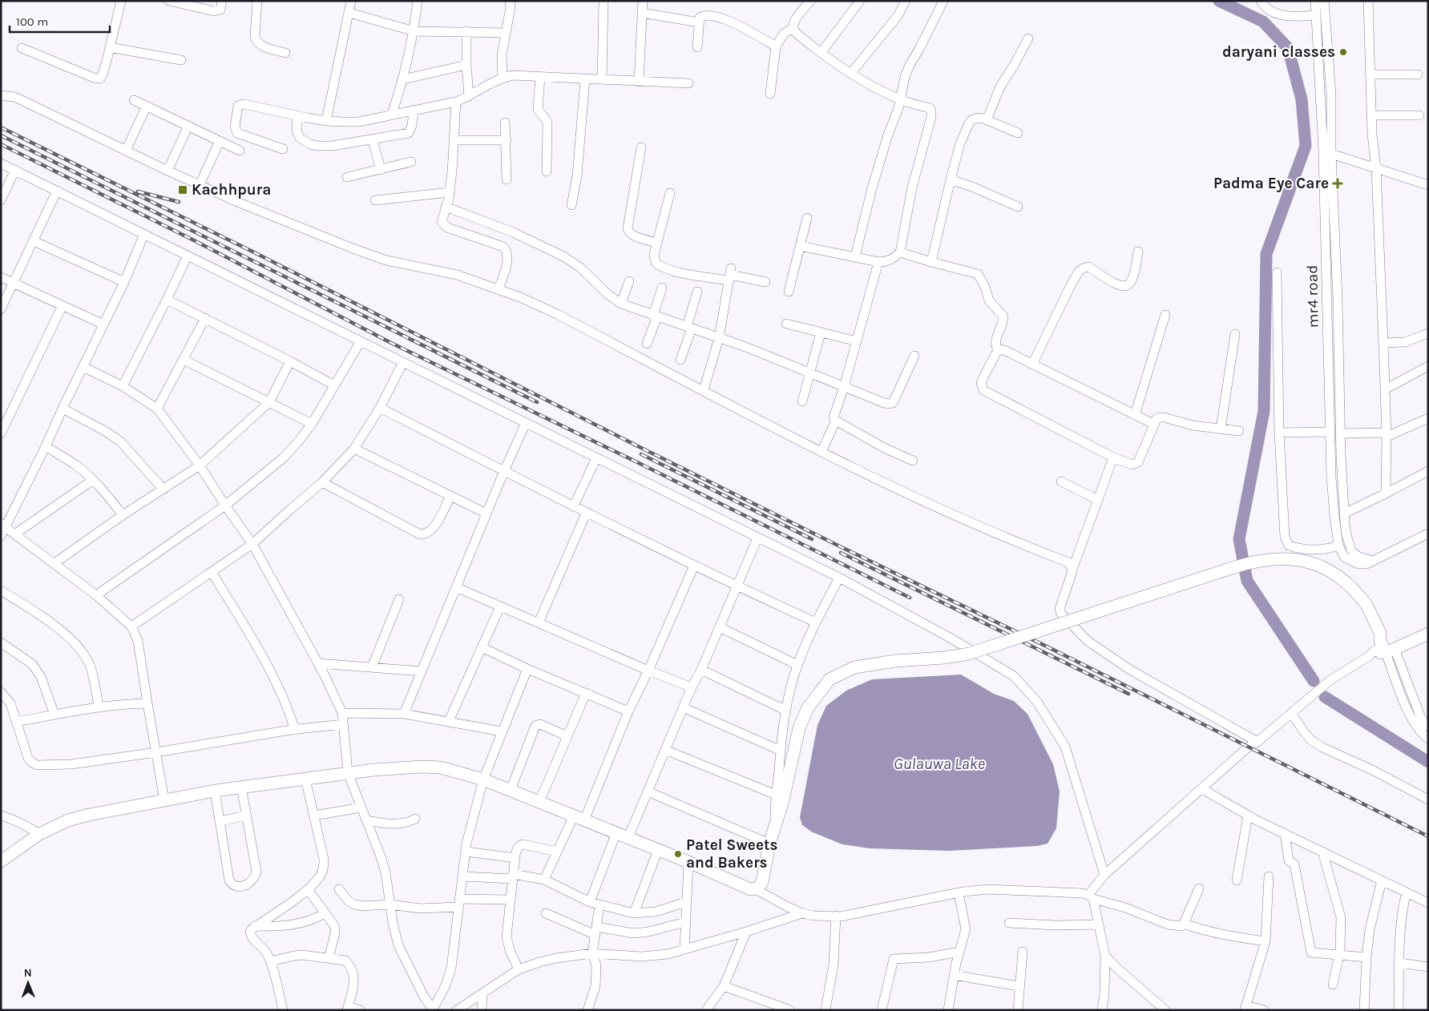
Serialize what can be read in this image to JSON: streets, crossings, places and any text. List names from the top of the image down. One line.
{"streets":{"street":["mr4 road"]},"water":["Gulauwa Lake"],"places":{"other":["daryani classes","Patel Sweets and Bakers"],"health":["Padma Eye Care"],"transit":["Kachhpura"]},"scale_bar":"100 m","north":"top"}
